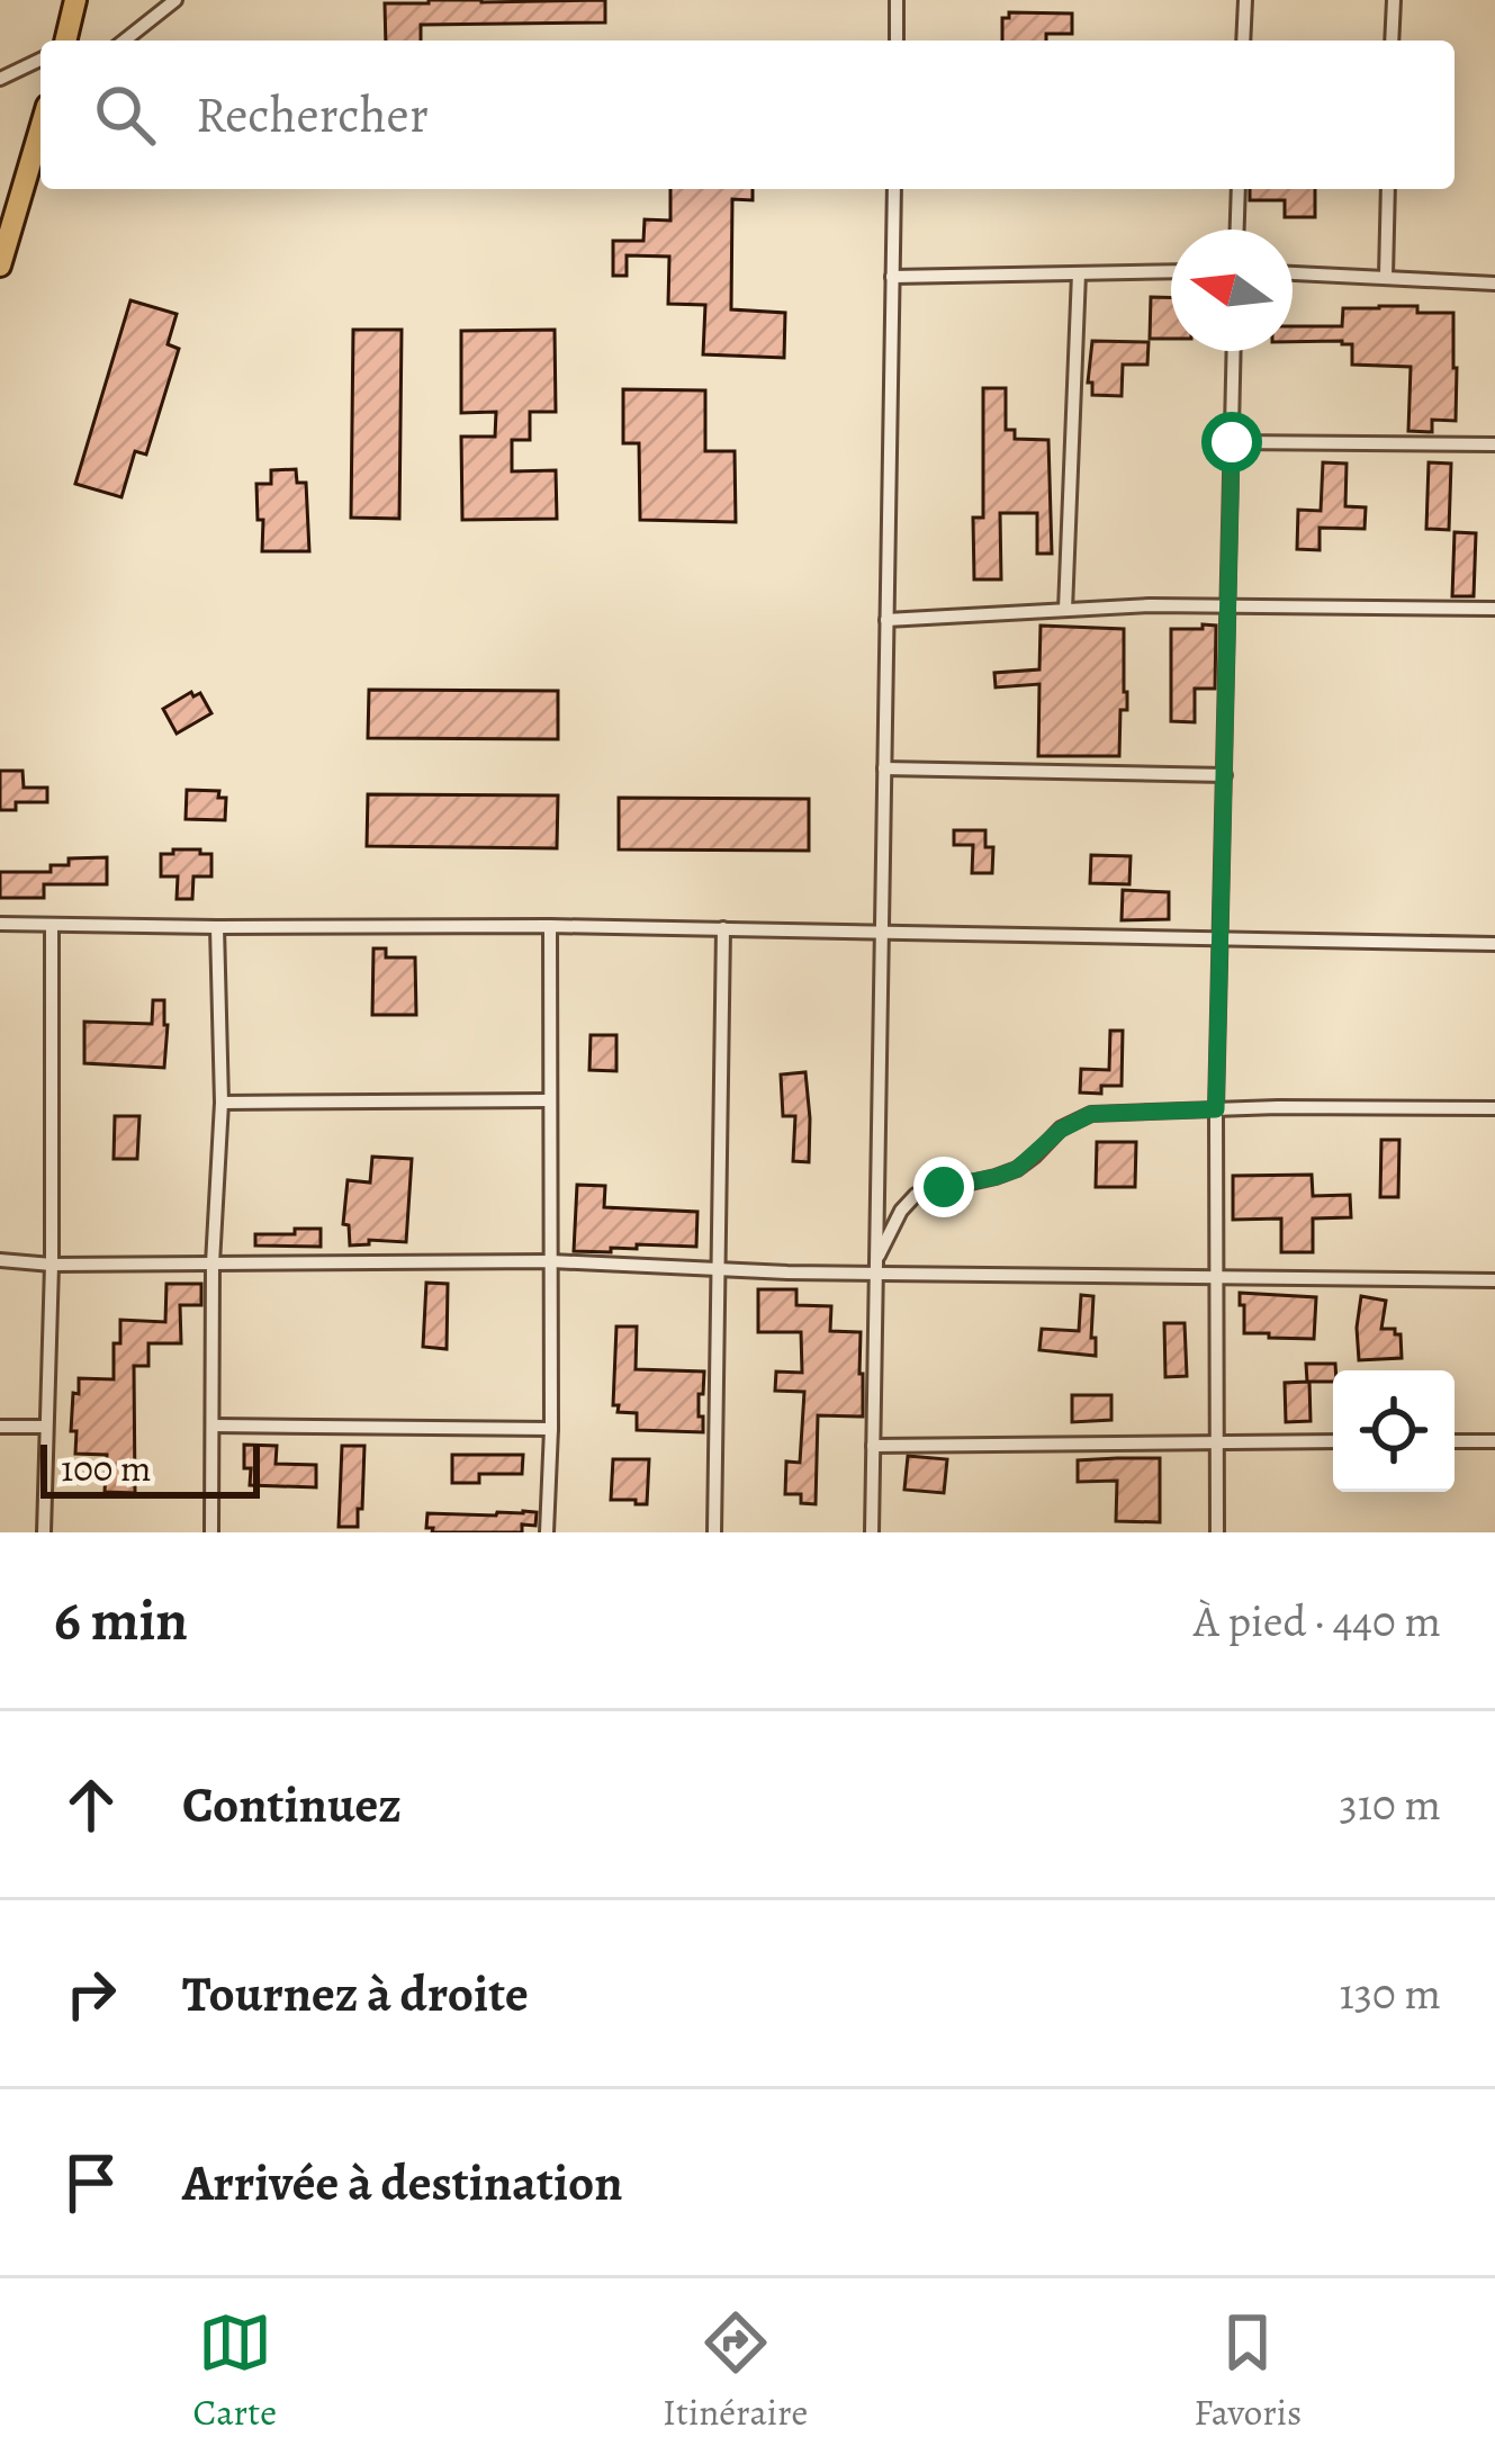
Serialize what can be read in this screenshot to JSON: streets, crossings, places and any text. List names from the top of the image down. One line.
{"scale_bar":"100 m","north":"left","page":{"search":"Rechercher","scale":"100 m","heading":["6 min","À pied · 440 m"],"list":[["Continuez","310 m"],["Tournez à droite","130 m"],"Arrivée à destination"],"nav":["Carte","Itinéraire","Favoris"]}}
